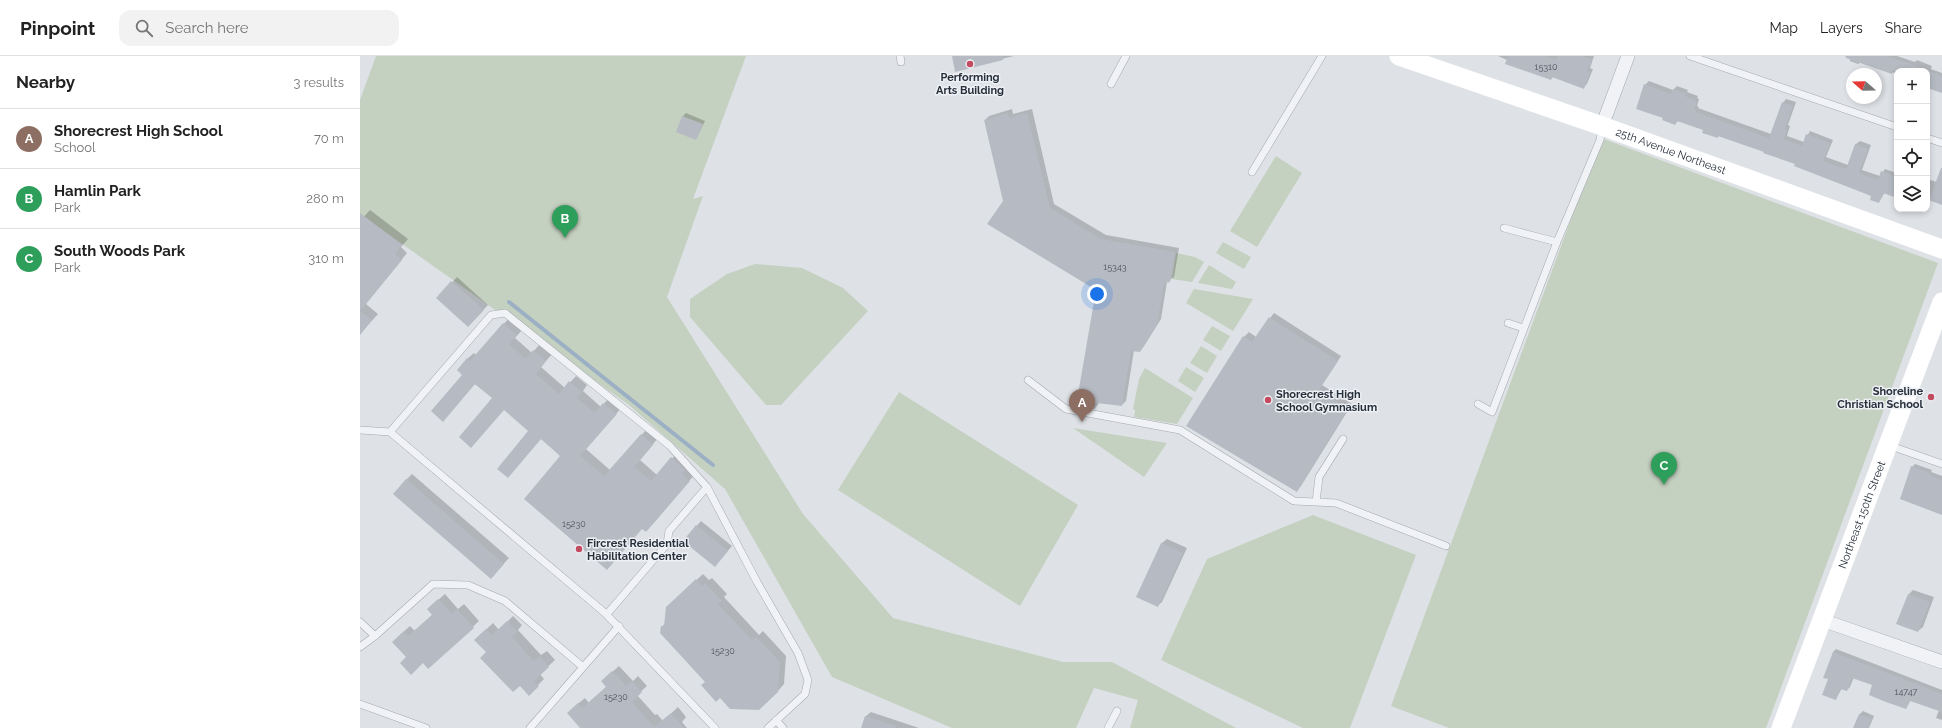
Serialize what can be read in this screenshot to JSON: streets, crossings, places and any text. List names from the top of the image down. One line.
{"streets":{"street":["25th Avenue Northeast","Northeast 150th Street"]},"places":["Performing Arts Building","Shoreline Christian School","Shorecrest High School Gymnasium","Fircrest Residential Habilitation Center"],"house_numbers":["15310","15343","15230","15230","14747","15230"],"north":"left","page":{"header":"Pinpoint","search":"Search here","nav":["Map","Layers","Share"],"heading":["Nearby","3 results"],"map_buttons":["+","−"],"list":[{"mark":"A","name":"Shorecrest High School","note":"School","value":"70 m"},{"mark":"B","name":"Hamlin Park","note":"Park","value":"280 m"},{"mark":"C","name":"South Woods Park","note":"Park","value":"310 m"}],"pins":["B","A","C"]}}
